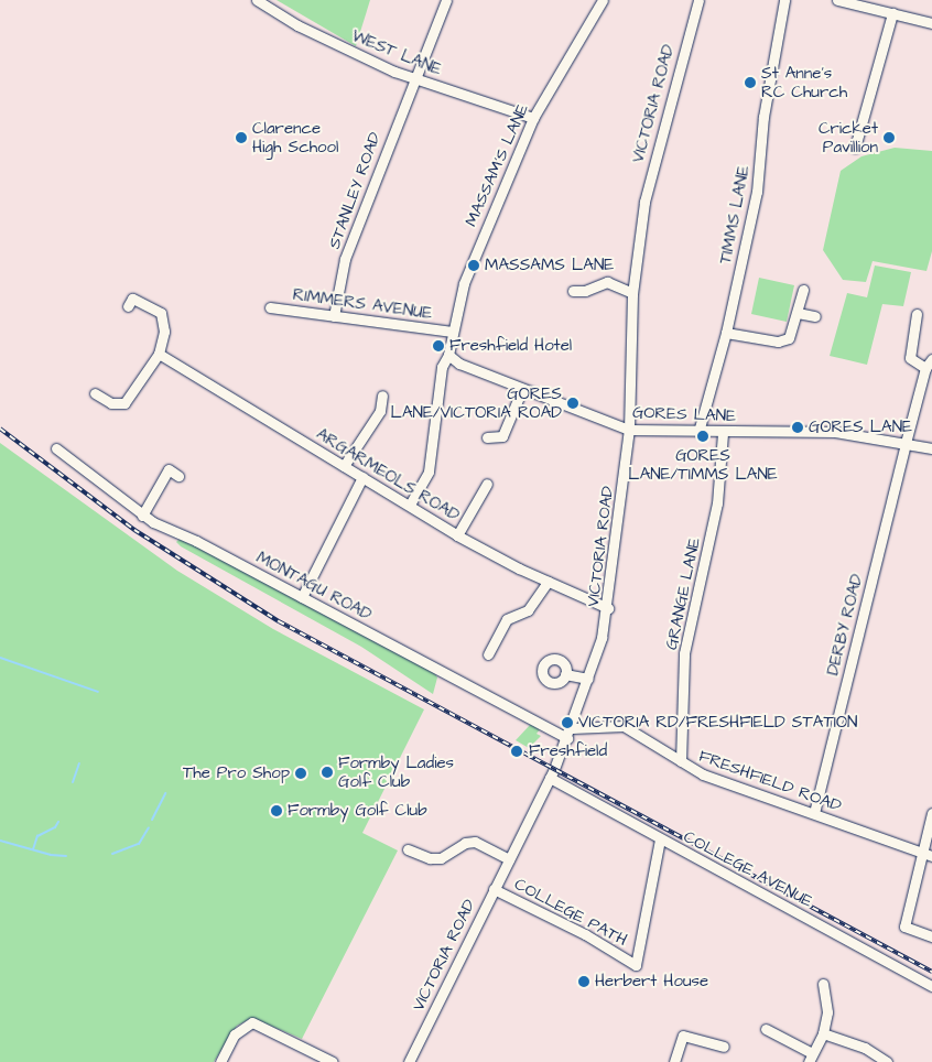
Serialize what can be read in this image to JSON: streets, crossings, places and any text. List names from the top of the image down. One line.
{"streets":{"street":["WEST LANE","VICTORIA ROAD","MASSAM'S LANE","STANLEY ROAD","TIMMS LANE","RIMMERS AVENUE","GORES LANE","ARGARMEOLS ROAD","MONTAGU ROAD","GRANGE LANE","DERBY ROAD","FRESHFIELD ROAD","COLLEGE AVENUE","COLLEGE PATH"]},"crossings":[["WEST LANE","MASSAM'S LANE"],["WEST LANE","STANLEY ROAD"],["VICTORIA ROAD","GORES LANE"],["VICTORIA ROAD","ARGARMEOLS ROAD"],["VICTORIA ROAD","MONTAGU ROAD"],["VICTORIA ROAD","FRESHFIELD ROAD"],["VICTORIA ROAD","COLLEGE AVENUE"],["VICTORIA ROAD","COLLEGE PATH"],["MASSAM'S LANE","RIMMERS AVENUE"],["MASSAM'S LANE","GORES LANE"],["MASSAM'S LANE","ARGARMEOLS ROAD"],["STANLEY ROAD","RIMMERS AVENUE"],["TIMMS LANE","GORES LANE"],["GORES LANE","GRANGE LANE"],["GORES LANE","DERBY ROAD"],["GRANGE LANE","FRESHFIELD ROAD"],["DERBY ROAD","FRESHFIELD ROAD"],["COLLEGE AVENUE","COLLEGE PATH"]],"places":["St Anne's RC Church","Clarence High School","Cricket Pavillion","MASSAMS LANE","Freshfield Hotel","GORES LANE/VICTORIA ROAD","GORES LANE","GORES LANE/TIMMS LANE","VICTORIA RD/FRESHFIELD STATION","Freshfield","Formby Ladies Golf Club","The Pro Shop","Formby Golf Club","Herbert House"]}
